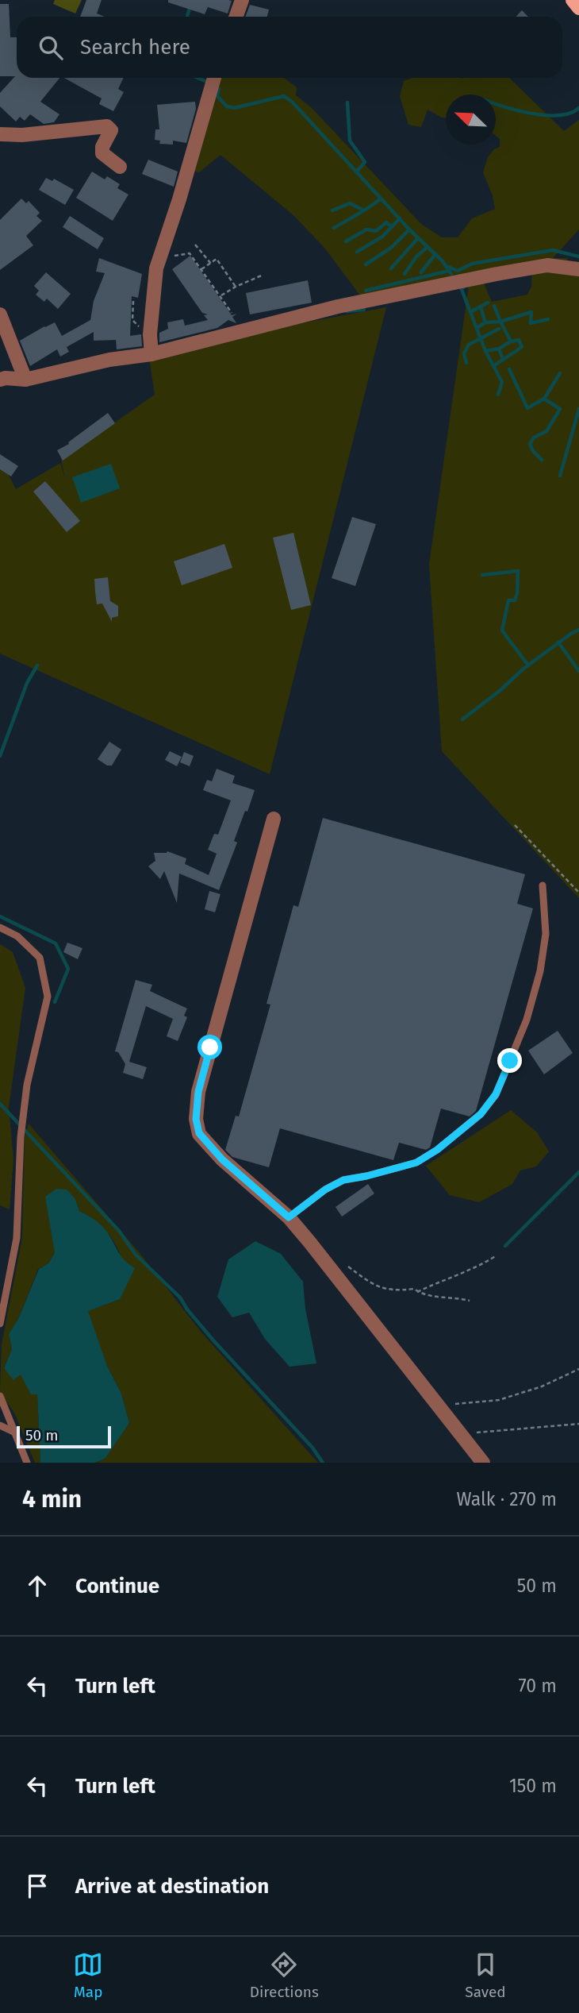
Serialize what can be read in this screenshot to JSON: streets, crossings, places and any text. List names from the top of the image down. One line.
{"scale_bar":"50 m","north":"top left","page":{"search":"Search here","scale":"50 m","heading":["4 min","Walk · 270 m"],"list":[["Continue","50 m"],["Turn left","70 m"],["Turn left","150 m"],"Arrive at destination"],"nav":["Map","Directions","Saved"]}}
